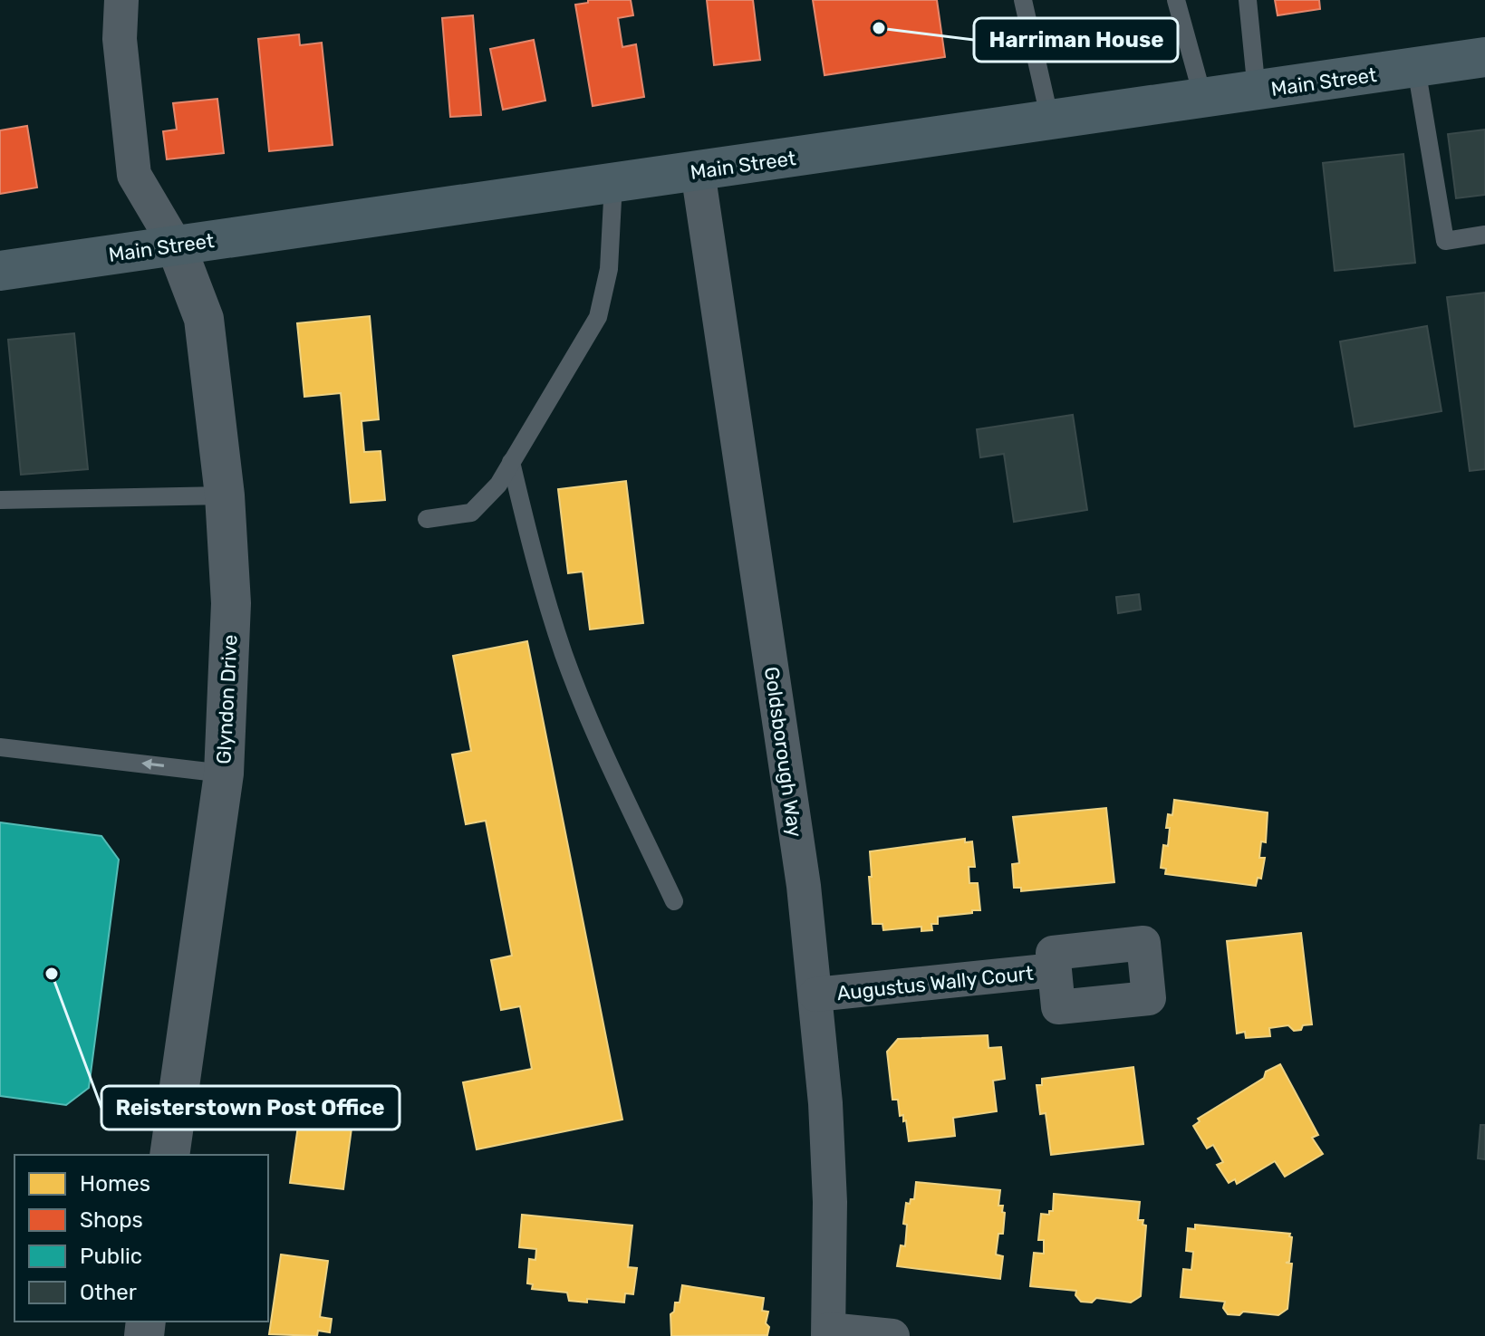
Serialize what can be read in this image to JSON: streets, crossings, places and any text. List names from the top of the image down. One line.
{"streets":{"main road":["Main Street"],"street":["Glyndon Drive","Goldsborough Way","Augustus Wally Court"]},"crossings":[["Main Street","Glyndon Drive"],["Main Street","Goldsborough Way"],["Goldsborough Way","Augustus Wally Court"]],"places":["Harriman House","Reisterstown Post Office"],"legend":["Homes","Shops","Public","Other"]}
